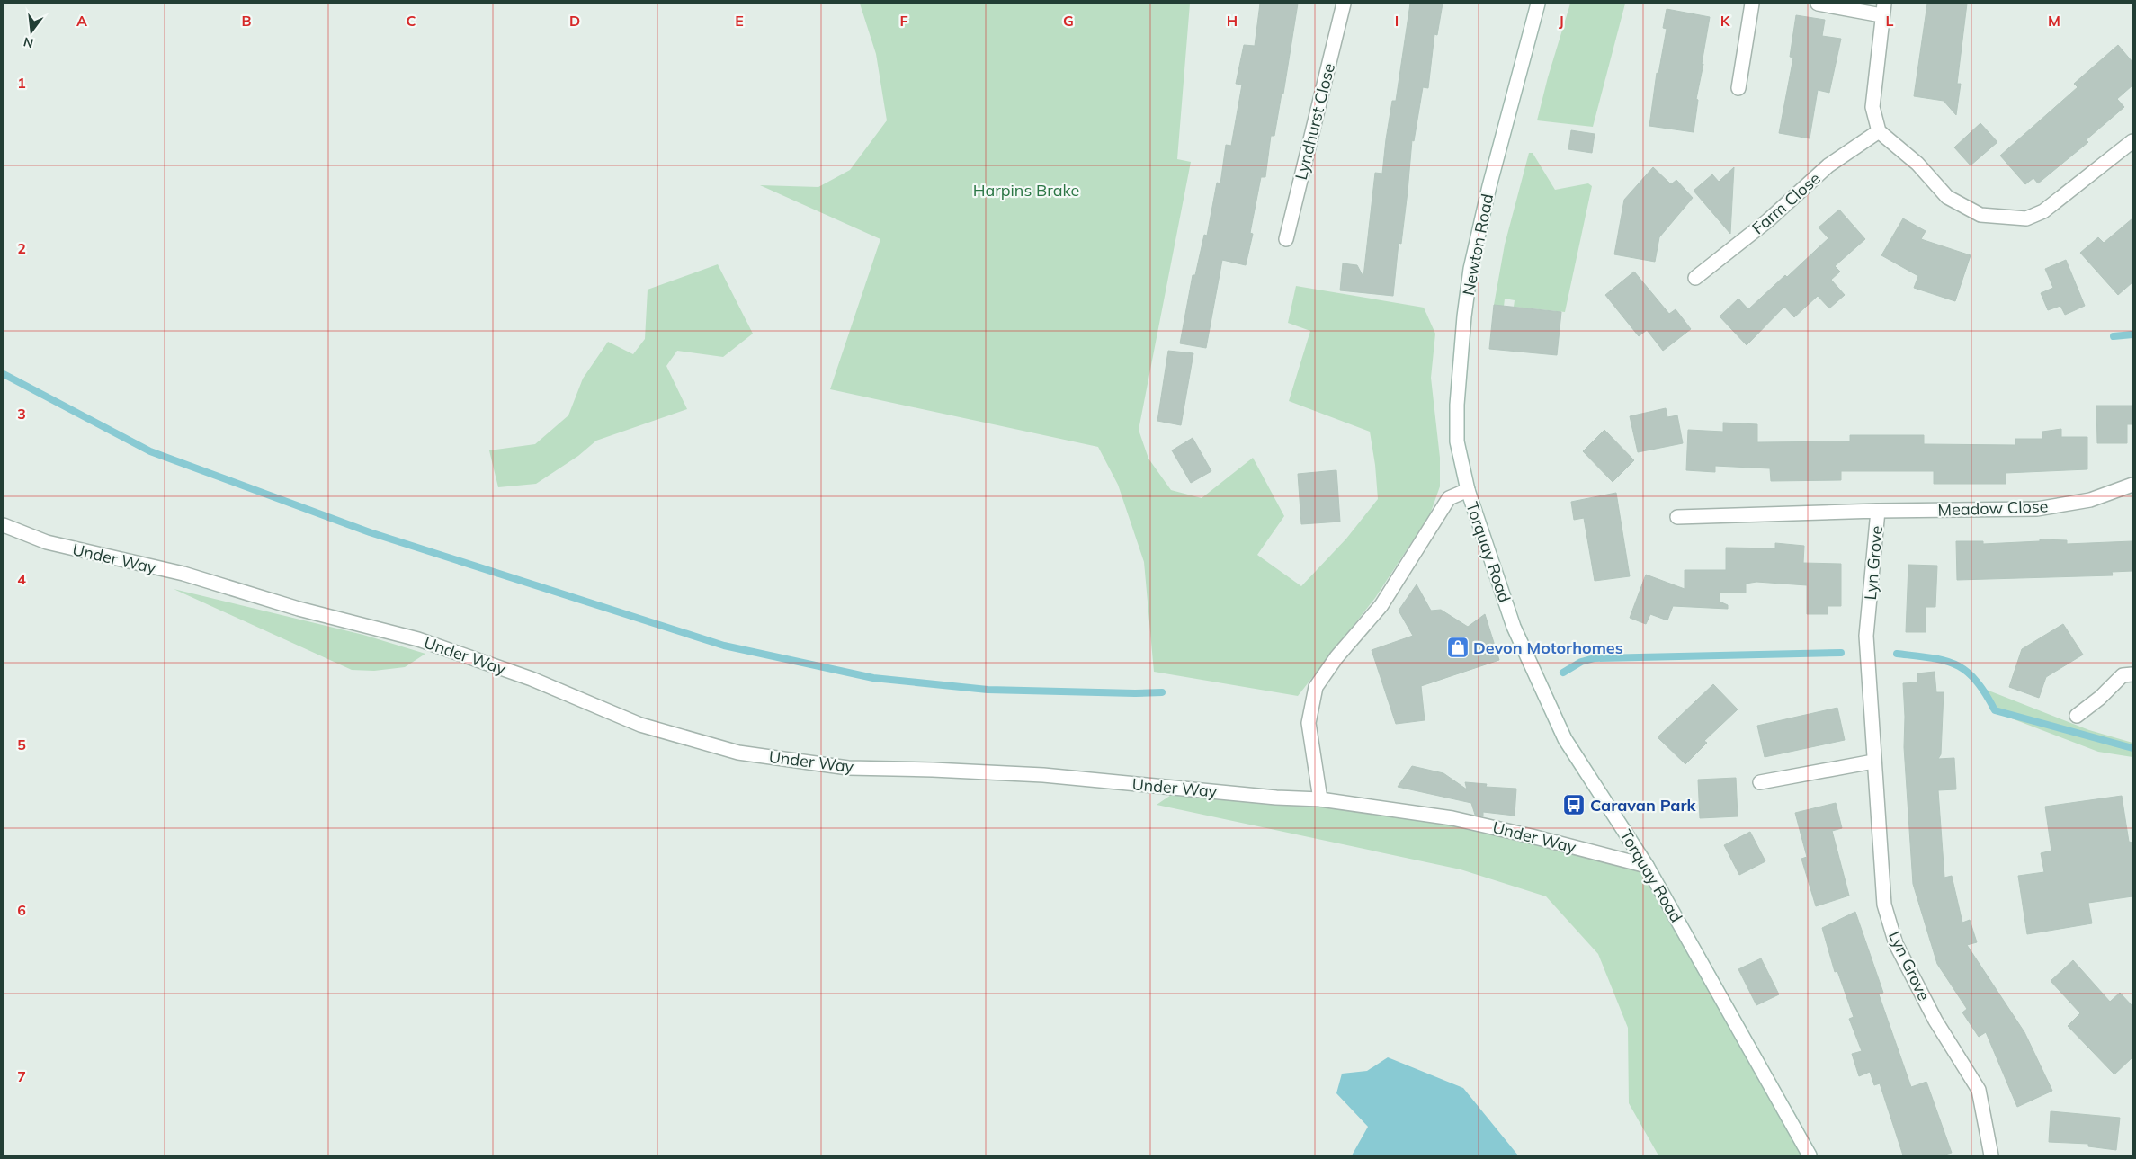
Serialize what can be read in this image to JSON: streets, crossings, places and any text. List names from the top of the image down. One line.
{"streets":{"street":["Lyndhurst Close","Farm Close","Newton Road","Meadow Close","Torquay Road","Under Way","Lyn Grove"]},"crossings":[["Newton Road","Torquay Road"],["Meadow Close","Lyn Grove"],["Torquay Road","Under Way"]],"parks":["Harpins Brake"],"places":{"shop":["Devon Motorhomes"],"bus stop":["Caravan Park"]},"north":"bottom","grid":{"columns":["A","B","C","D","E","F","G","H","I","J","K","L","M"],"rows":["1","2","3","4","5","6","7"]}}
